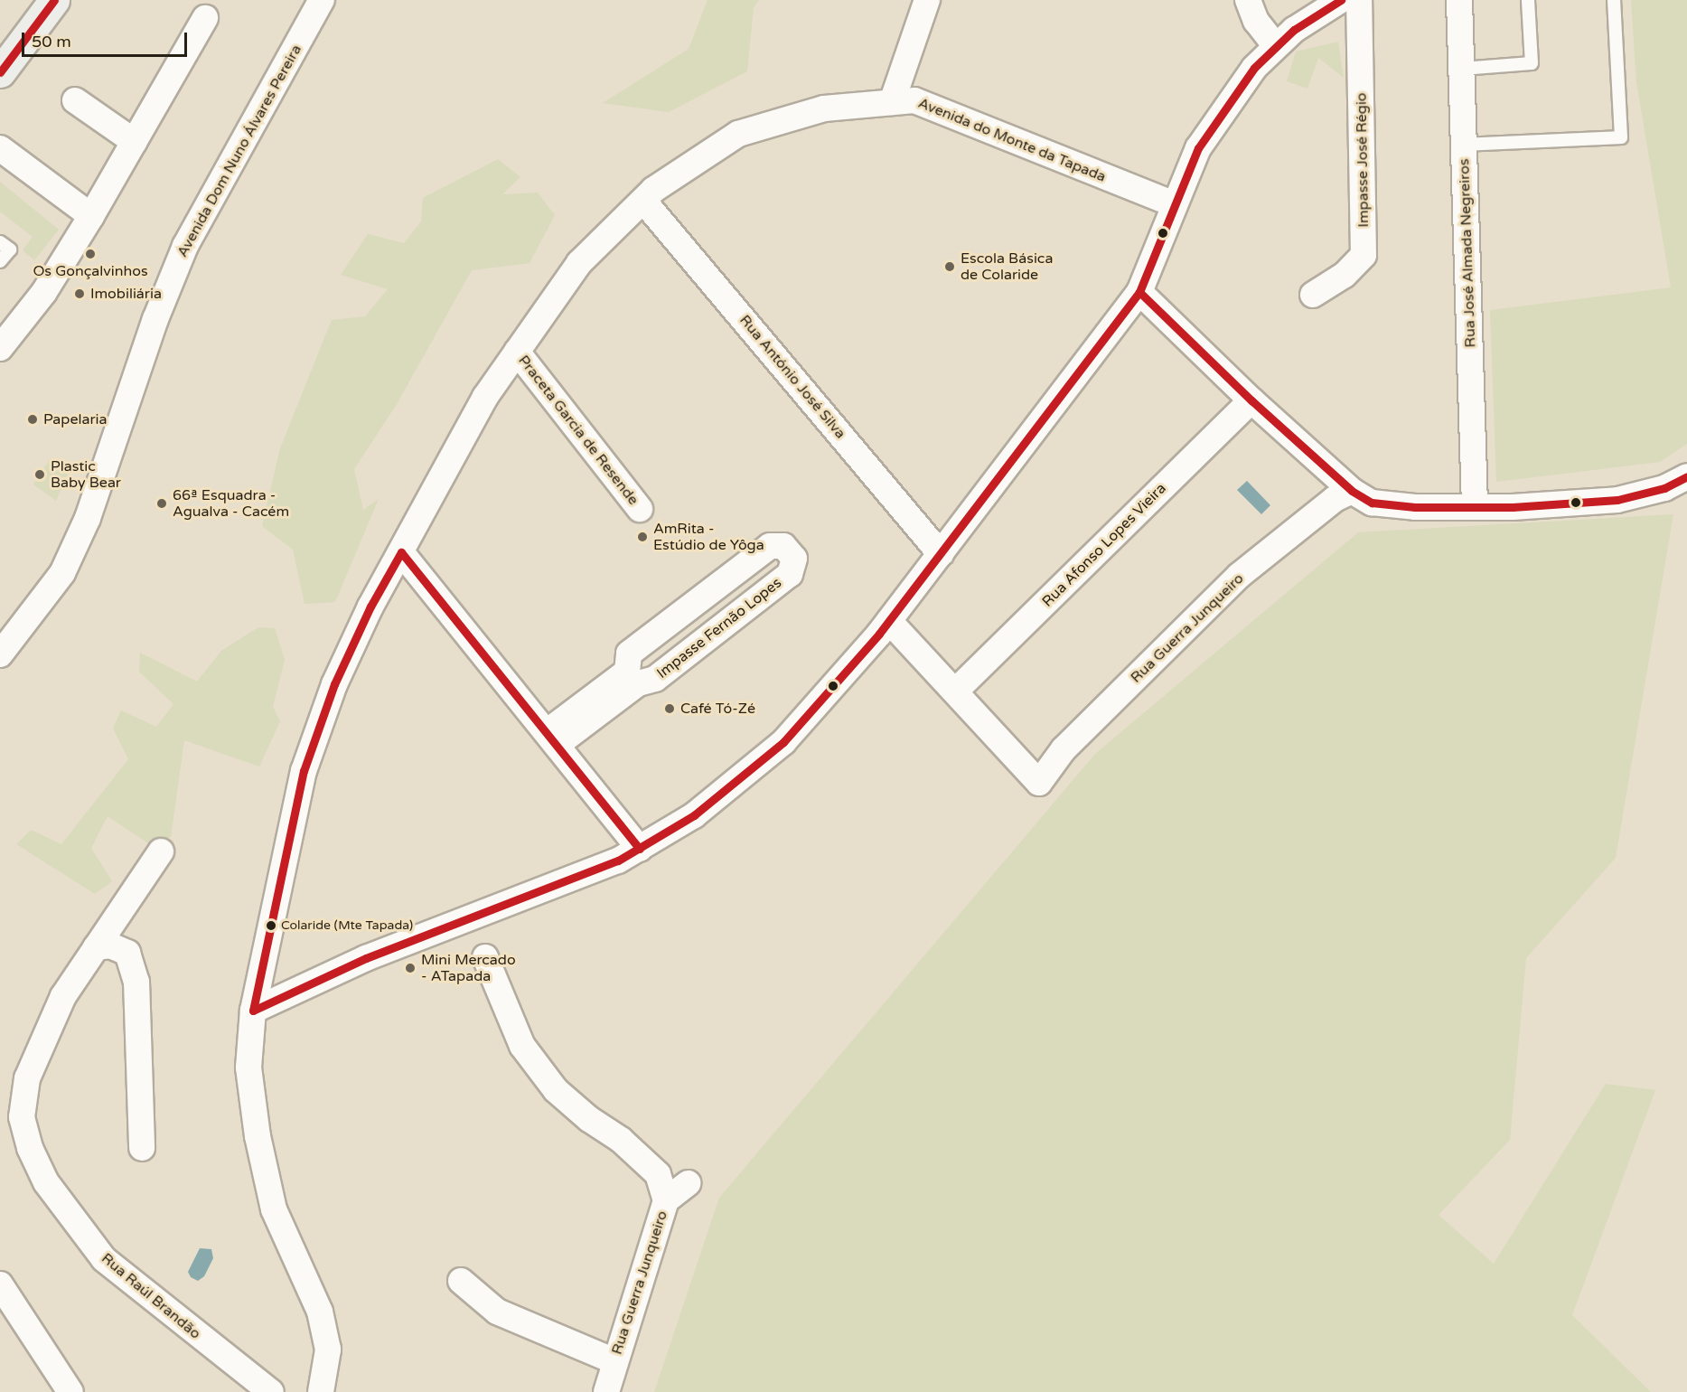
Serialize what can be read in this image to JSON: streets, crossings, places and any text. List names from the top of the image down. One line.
{"streets":{"street":["Avenida do Monte da Tapada","Avenida Dom Nuno Álvares Pereira","Impasse José Régio","Rua José Almada Negreiros","Rua António José Silva","Praceta Garcia de Resende","Rua Afonso Lopes Vieira","Impasse Fernão Lopes","Rua Guerra Junqueiro","Rua Raúl Brandão"]},"crossings":[["Avenida do Monte da Tapada","Rua António José Silva"],["Avenida do Monte da Tapada","Praceta Garcia de Resende"],["Rua Afonso Lopes Vieira","Rua Guerra Junqueiro"]],"places":["Os Gonçalvinhos","Escola Básica de Colaride","Imobiliária","Papelaria","Plastic Baby Bear","66ª Esquadra - Agualva - Cacém","AmRita - Estúdio de Yôga","Café Tó-Zé","Colaride (Mte Tapada)","Mini Mercado - ATapada"],"scale_bar":"50 m"}
